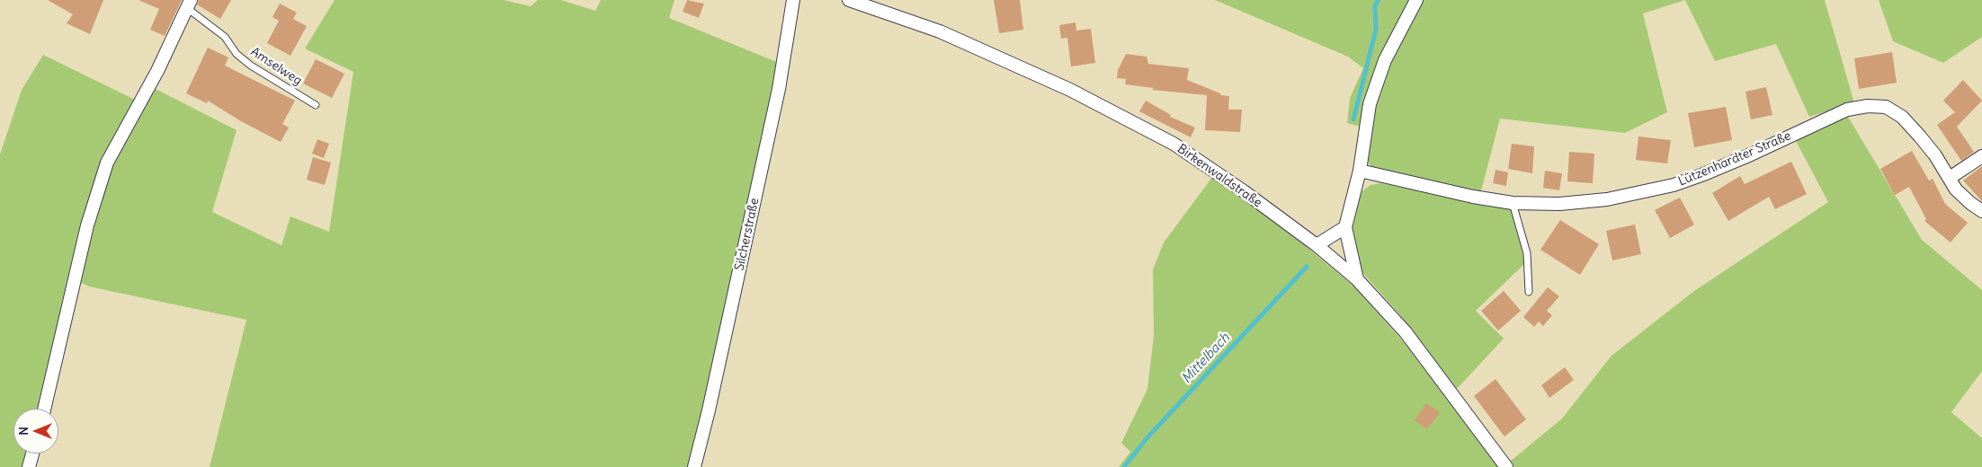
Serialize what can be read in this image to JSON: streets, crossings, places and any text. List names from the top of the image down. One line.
{"streets":{"street":["Lützenhardter Straße","Birkenwaldstraße","Silcherstraße"],"lane":["Amselweg"]},"water":["Mittelbach"],"north":"left"}
